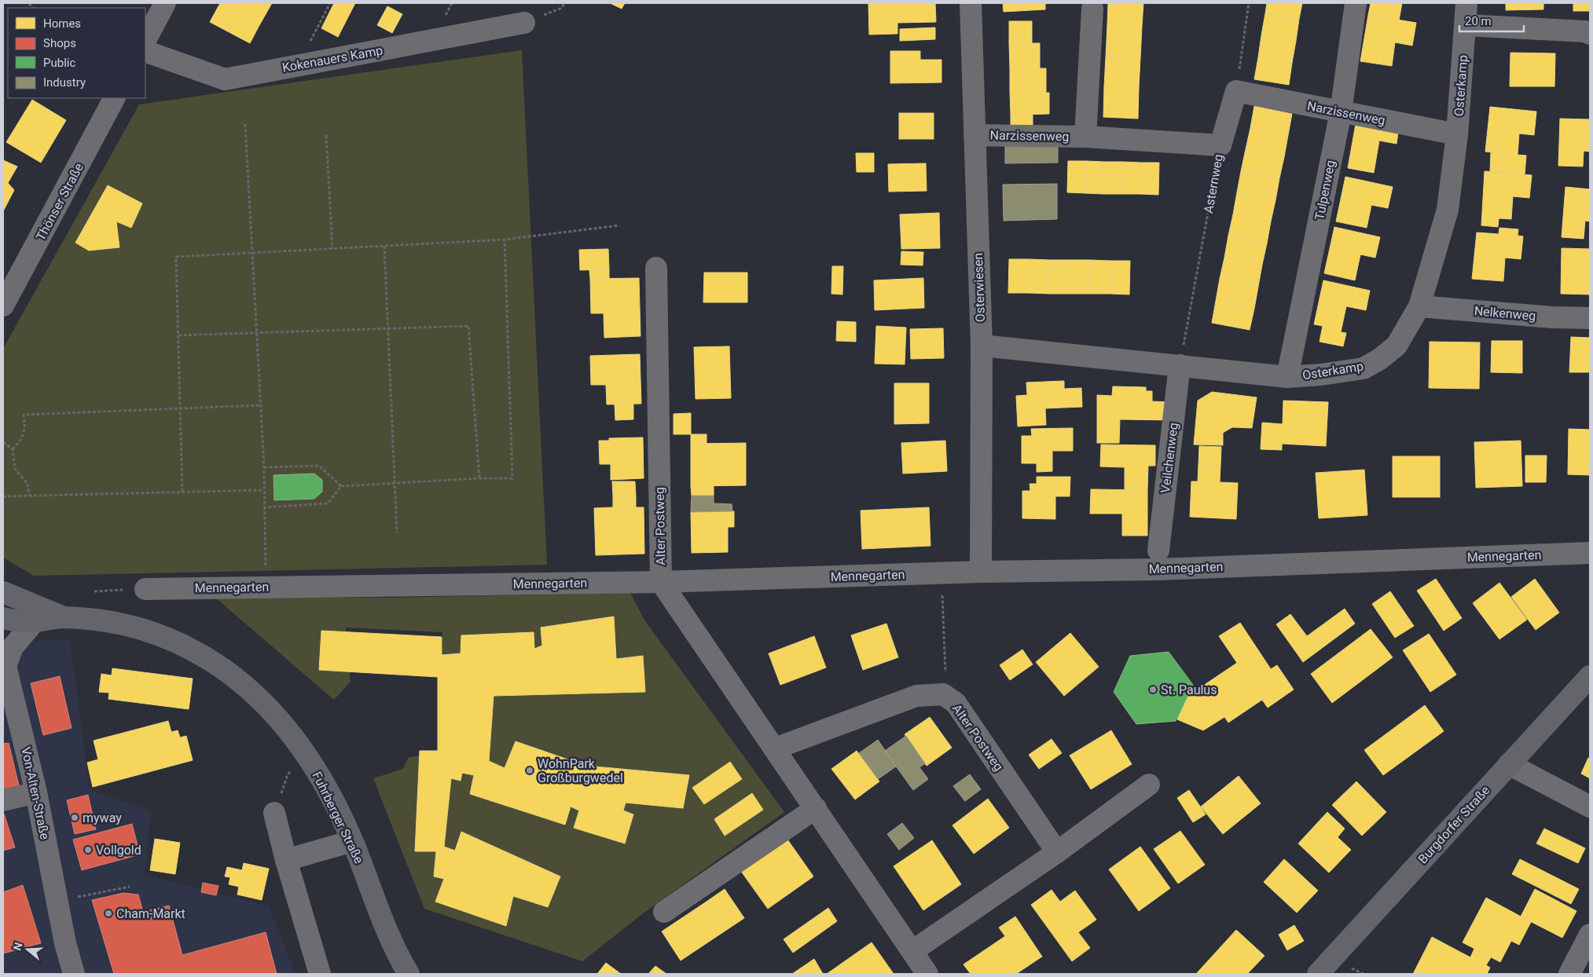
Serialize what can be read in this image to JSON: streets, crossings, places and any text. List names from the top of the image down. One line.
{"streets":{"main road":["Fuhrberger Straße","Burgdorfer Straße"],"street":["Kokenauers Kamp","Osterkamp","Narzissenweg","Asternweg","Tulpenweg","Thönser Straße","Osterwiesen","Nelkenweg","Veilchenweg","Alter Postweg","Mennegarten","Von-Alten-Straße"]},"crossings":[["Osterkamp","Narzissenweg"],["Osterkamp","Asternweg"],["Osterkamp","Tulpenweg"],["Osterkamp","Osterwiesen"],["Osterkamp","Nelkenweg"],["Osterkamp","Veilchenweg"],["Narzissenweg","Asternweg"],["Narzissenweg","Tulpenweg"],["Narzissenweg","Osterwiesen"],["Asternweg","Veilchenweg"],["Osterwiesen","Mennegarten"],["Alter Postweg","Mennegarten"],["Von-Alten-Straße","Fuhrberger Straße"]],"places":["St. Paulus","WohnPark Großburgwedel","myway","Vollgold","Cham-Markt"],"legend":["Homes","Shops","Public","Industry"],"scale_bar":"20 m","north":"left"}
